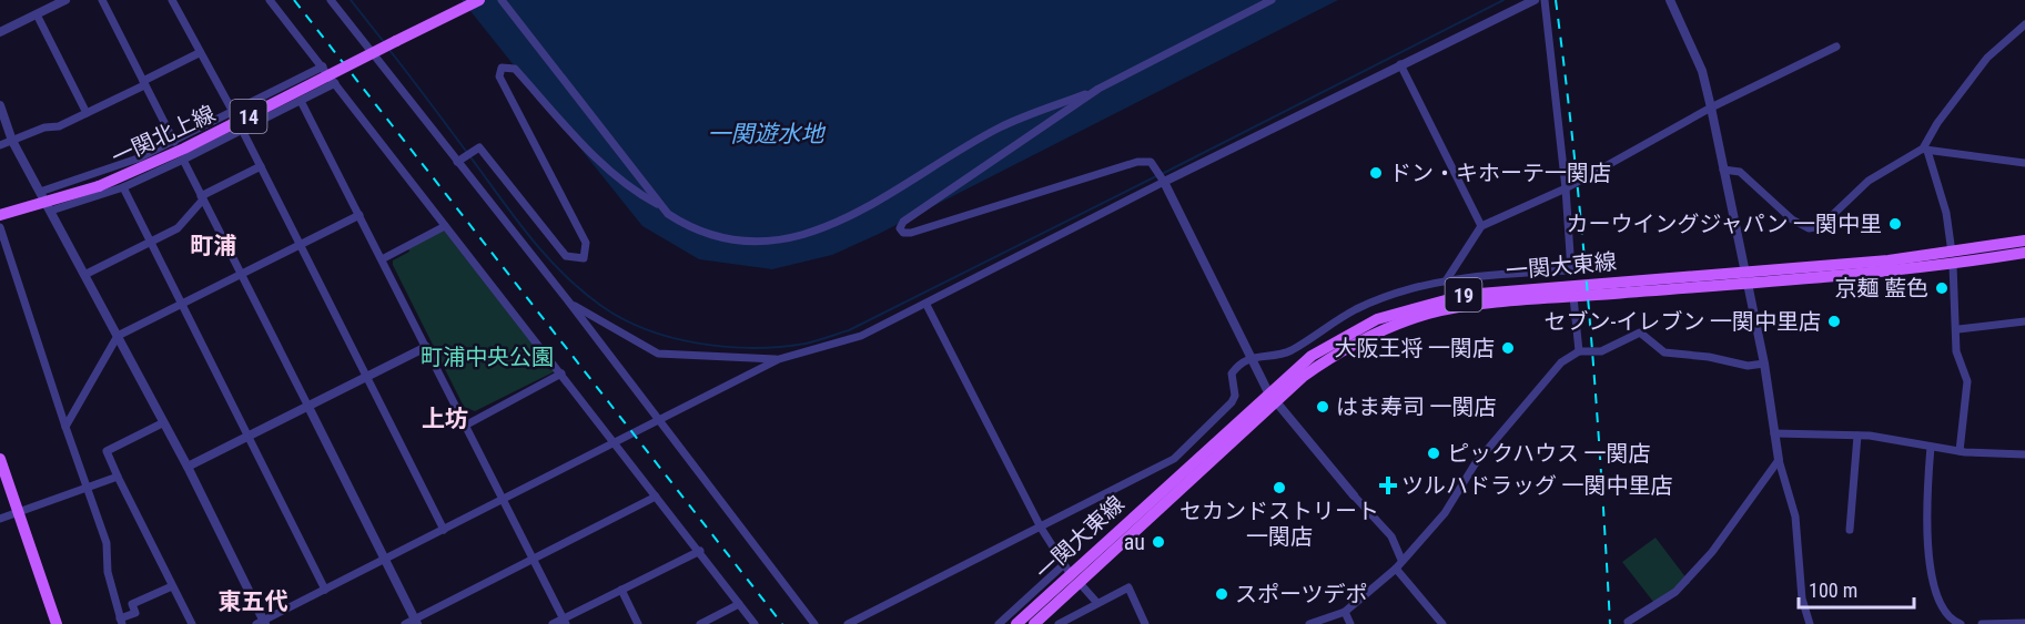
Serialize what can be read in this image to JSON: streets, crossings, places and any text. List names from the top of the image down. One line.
{"streets":{"main road":["14","一関北上線","一関大東線","19"]},"districts":["町浦","上坊","東五代"],"water":["一関遊水地"],"parks":["町浦中央公園"],"places":{"other":["ドン・キホーテ一関店","カーウイングジャパン 一関中里","京麺 藍色","セブン-イレブン 一関中里店","大阪王将 一関店","はま寿司 一関店","ピックハウス 一関店","セカンドストリート 一関店","au","スポーツデポ"],"health":["ツルハドラッグ 一関中里店"]},"scale_bar":"100 m"}
